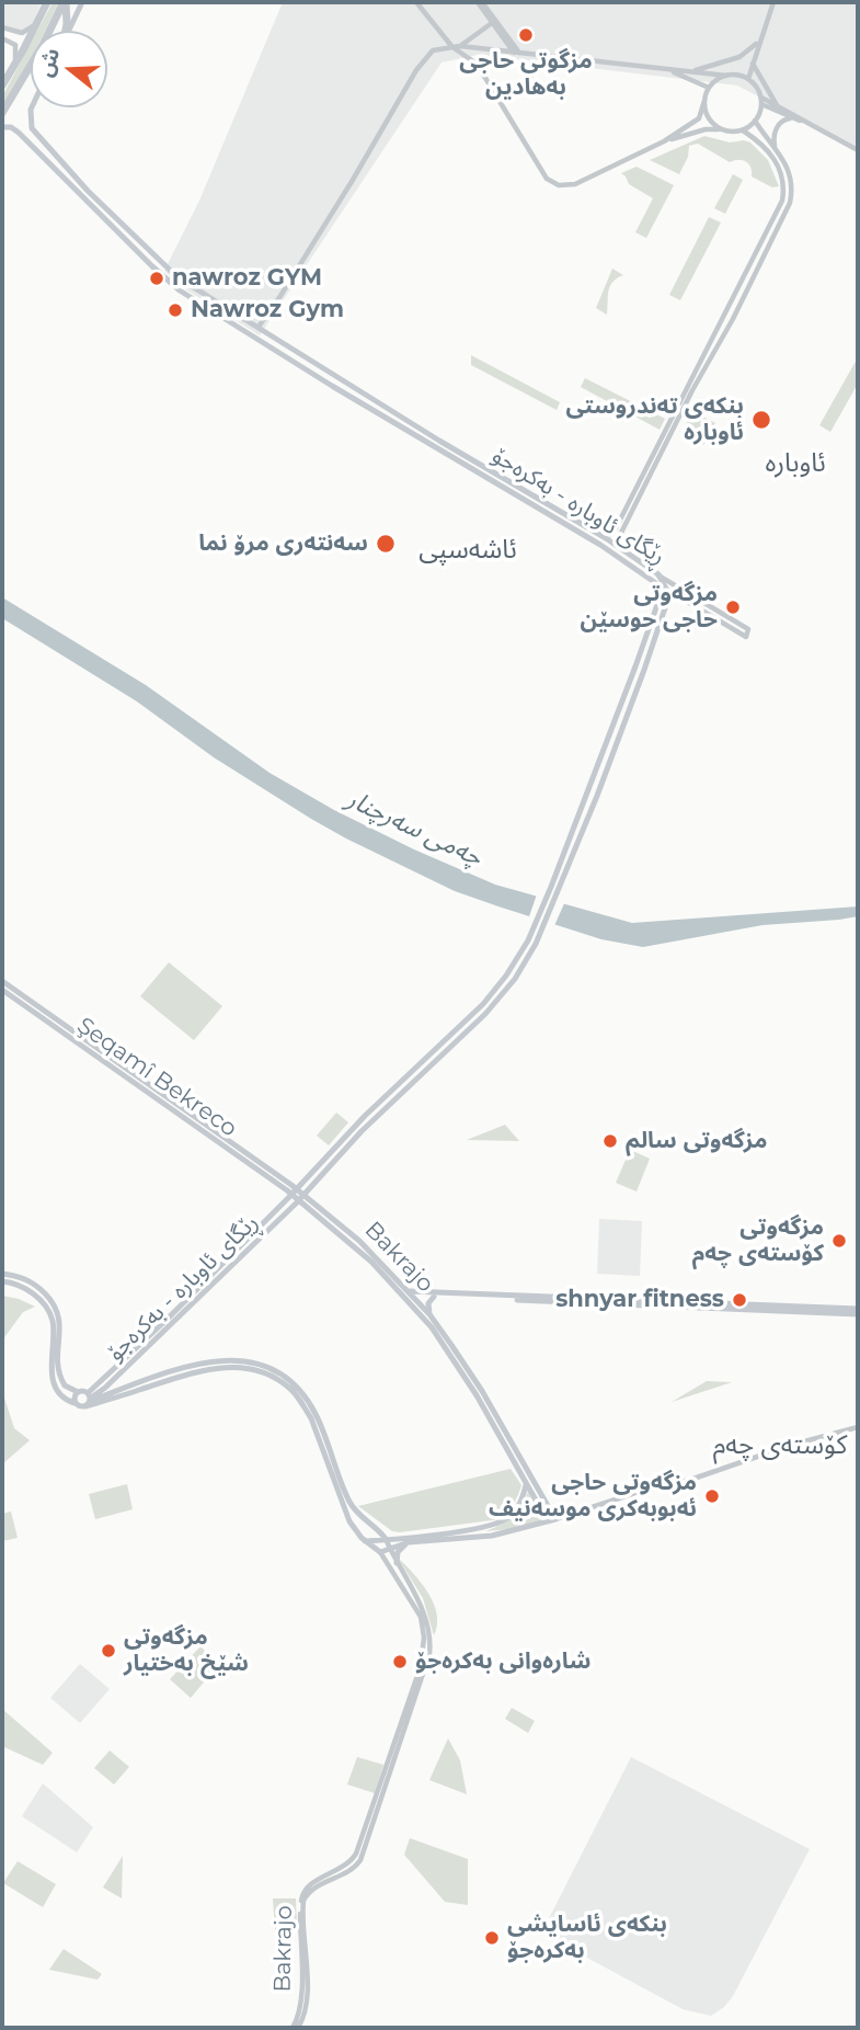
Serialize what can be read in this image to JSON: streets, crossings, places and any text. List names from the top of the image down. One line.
{"streets":{"main road":["ڕێگای ئاوبارە - بەکرەجۆ","Şeqamî Bekreco","Bakrajo"]},"crossings":[["ڕێگای ئاوبارە - بەکرەجۆ","Şeqamî Bekreco"],["ڕێگای ئاوبارە - بەکرەجۆ","Bakrajo"],["Şeqamî Bekreco","Bakrajo"]],"districts":["ئاوبارە","ئاشەسپی","کۆستەی چەم"],"water":["چەمی سەرچنار"],"places":["مزگوتي حاجی بەهادین","nawroz GYM","Nawroz Gym","بنکەی تەندروستی ئاوبارە","سەنتەرى مرۆ نما","مزگەوتی حاجی حوسێن","مزگەوتی سالم","مزگه‌وتی کۆستەی چەم","shnyar fitness","مزگەوتی حاجی ئەبوبەکری موسەنیف","مزگەوتی شێخ بەختیار","شارەوانی بەکرەجۆ","بنکەی ئاسایشی بەکرەجۆ"],"north":"left"}
